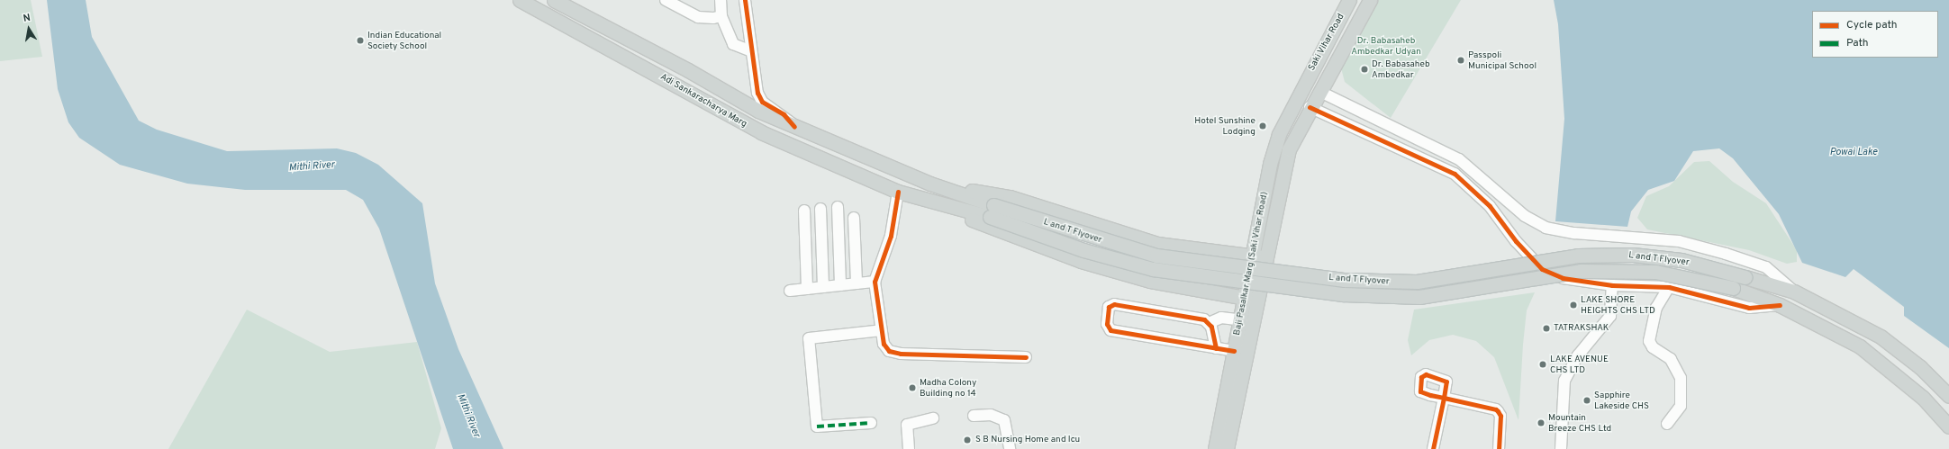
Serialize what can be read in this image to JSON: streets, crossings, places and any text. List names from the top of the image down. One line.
{"streets":{"main road":["Saki Vihar Road","Adi Sankaracharya Marg","L and T Flyover","Baji Pasalkar Marg (Saki Vihar Road)"]},"crossings":[["Saki Vihar Road","Baji Pasalkar Marg (Saki Vihar Road)"],["Adi Sankaracharya Marg","L and T Flyover"]],"water":["Powai Lake","Mithi River"],"parks":["Dr. Babasaheb Ambedkar Udyan"],"places":["Indian Educational Society School","Passpoli Municipal School","Dr. Babasaheb Ambedkar","Hotel Sunshine Lodging","LAKE SHORE HEIGHTS CHS LTD","TATRAKSHAK","LAKE AVENUE CHS LTD","Madha Colony Building no 14","Sapphire Lakeside CHS","Mountain Breeze CHS Ltd","S B Nursing Home and Icu"],"legend":["Cycle path","Path"],"north":"top"}
